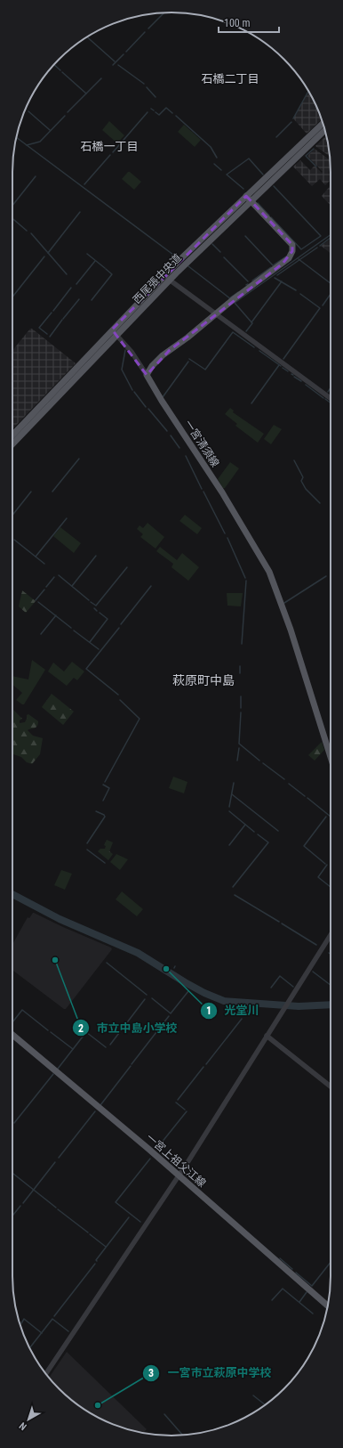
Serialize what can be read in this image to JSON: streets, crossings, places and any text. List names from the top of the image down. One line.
{"streets":{"main road":["西尾張中央道","一宮清須線","一宮上祖父江線"]},"districts":["石橋二丁目","石橋一丁目","萩原町中島"],"places":["市立中島小学校","光堂川","一宮市立萩原中学校"],"scale_bar":"100 m","north":"bottom left"}
